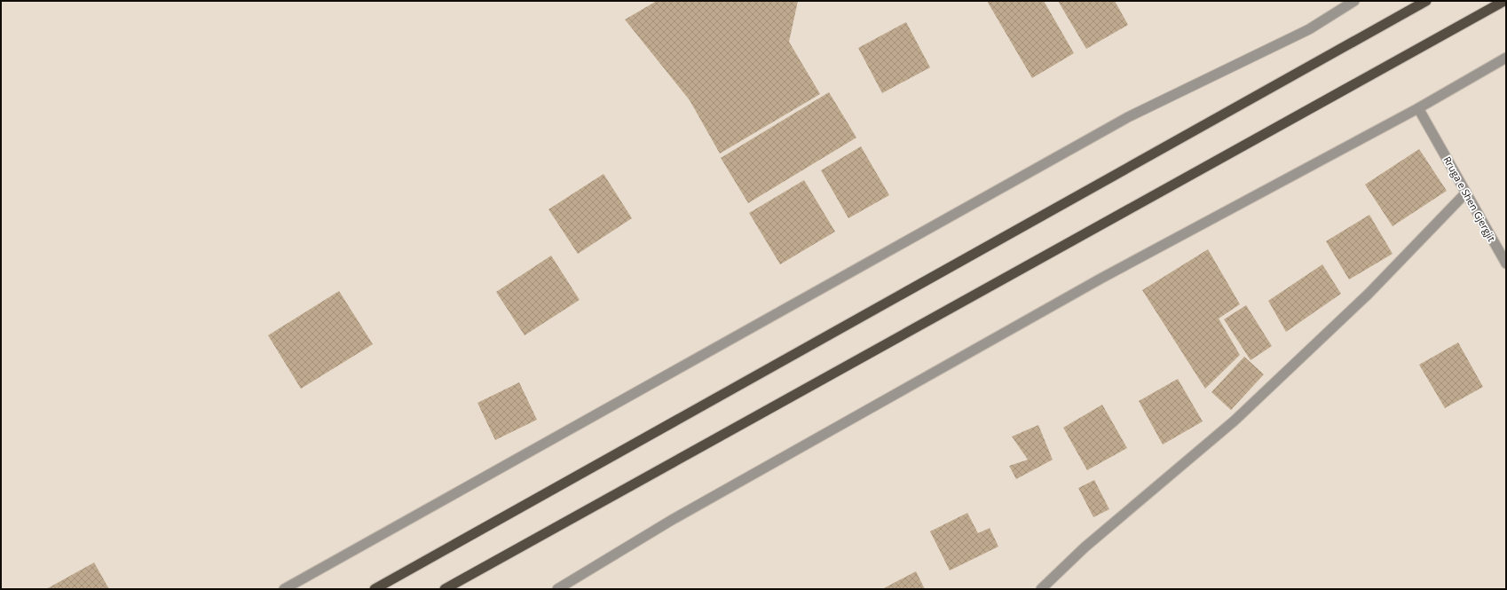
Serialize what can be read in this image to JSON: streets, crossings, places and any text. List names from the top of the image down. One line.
{"streets":{"street":["Rruga e Shen Gjergjit"]}}
